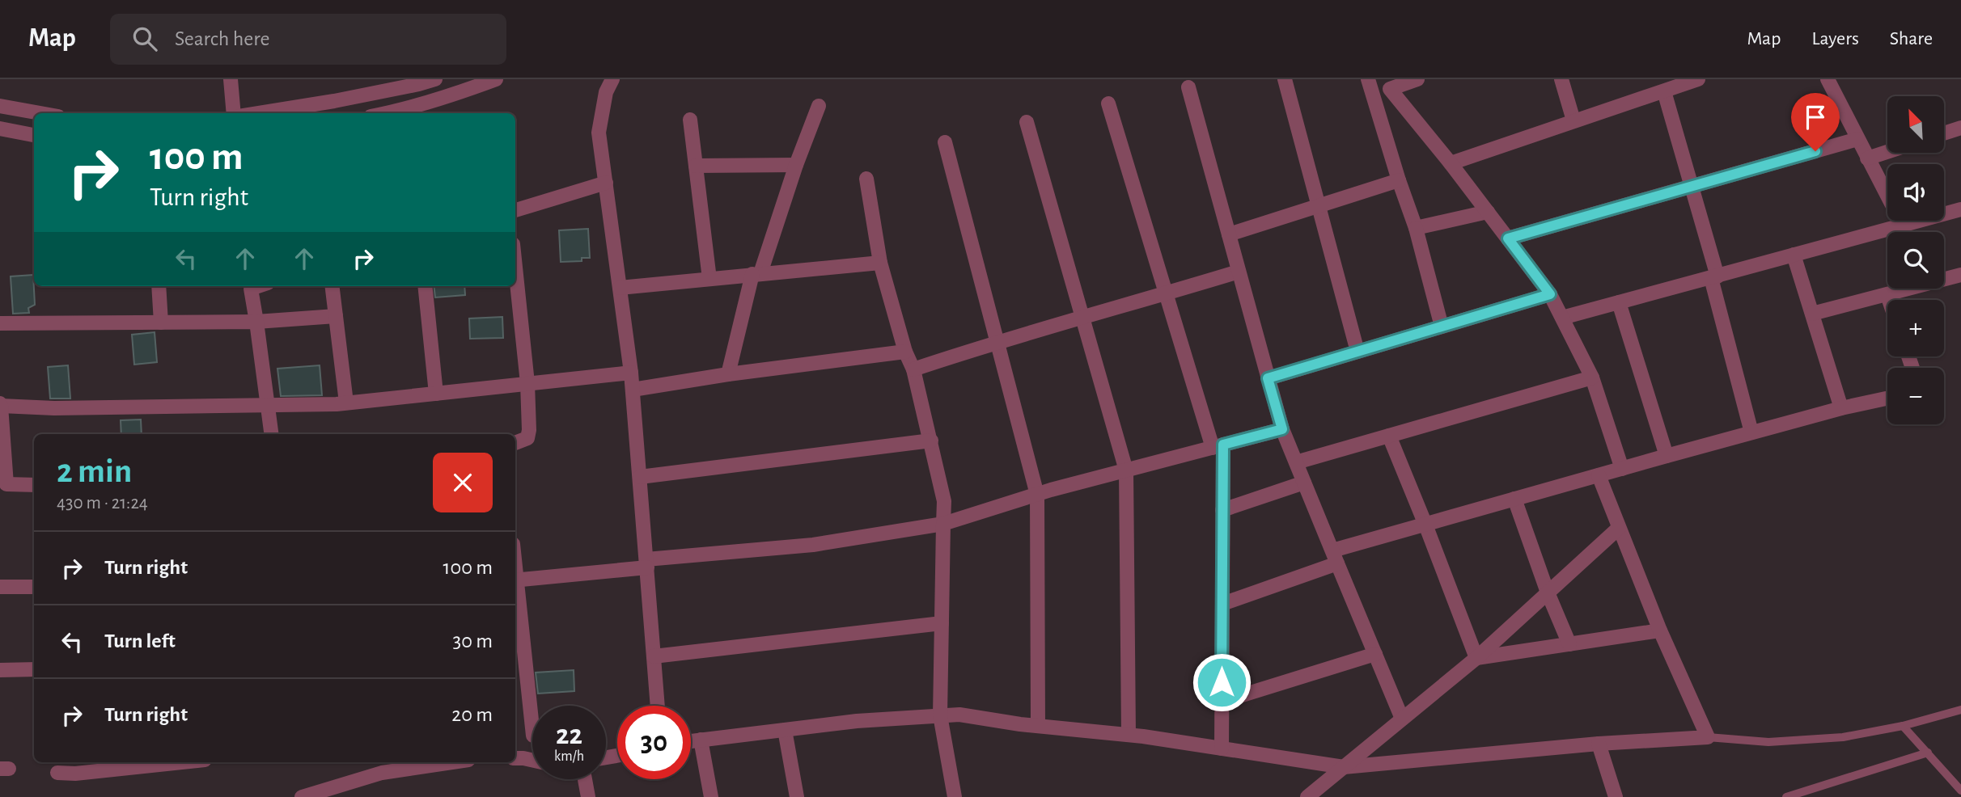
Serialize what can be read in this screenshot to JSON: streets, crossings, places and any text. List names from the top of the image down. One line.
{"north":"top left","page":{"header":"Map","search":"Search here","nav":["Map","Layers","Share"],"map_buttons":["+","−"],"turn":["100 m","Turn right"],"heading":["2 min","430 m · 21:24"],"list":[{"name":"Turn right","value":"100 m"},{"name":"Turn left","value":"30 m"},{"name":"Turn right","value":"20 m"}],"speed":"22 km/h","limit":"30"}}
